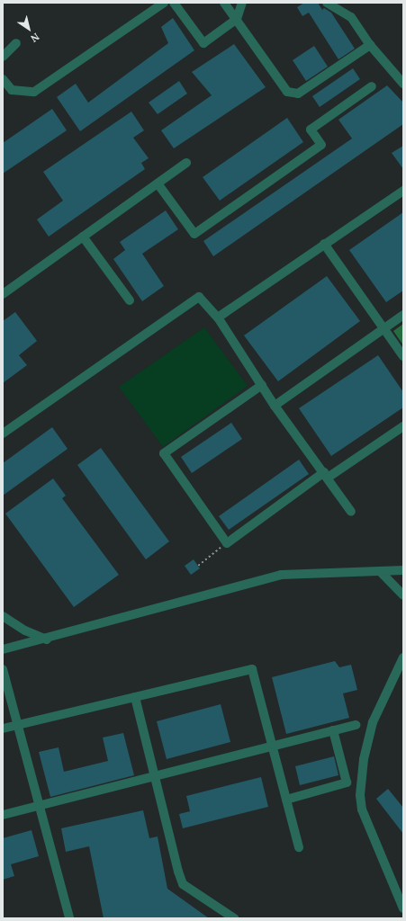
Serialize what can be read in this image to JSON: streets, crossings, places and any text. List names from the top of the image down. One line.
{"north":"bottom right"}
